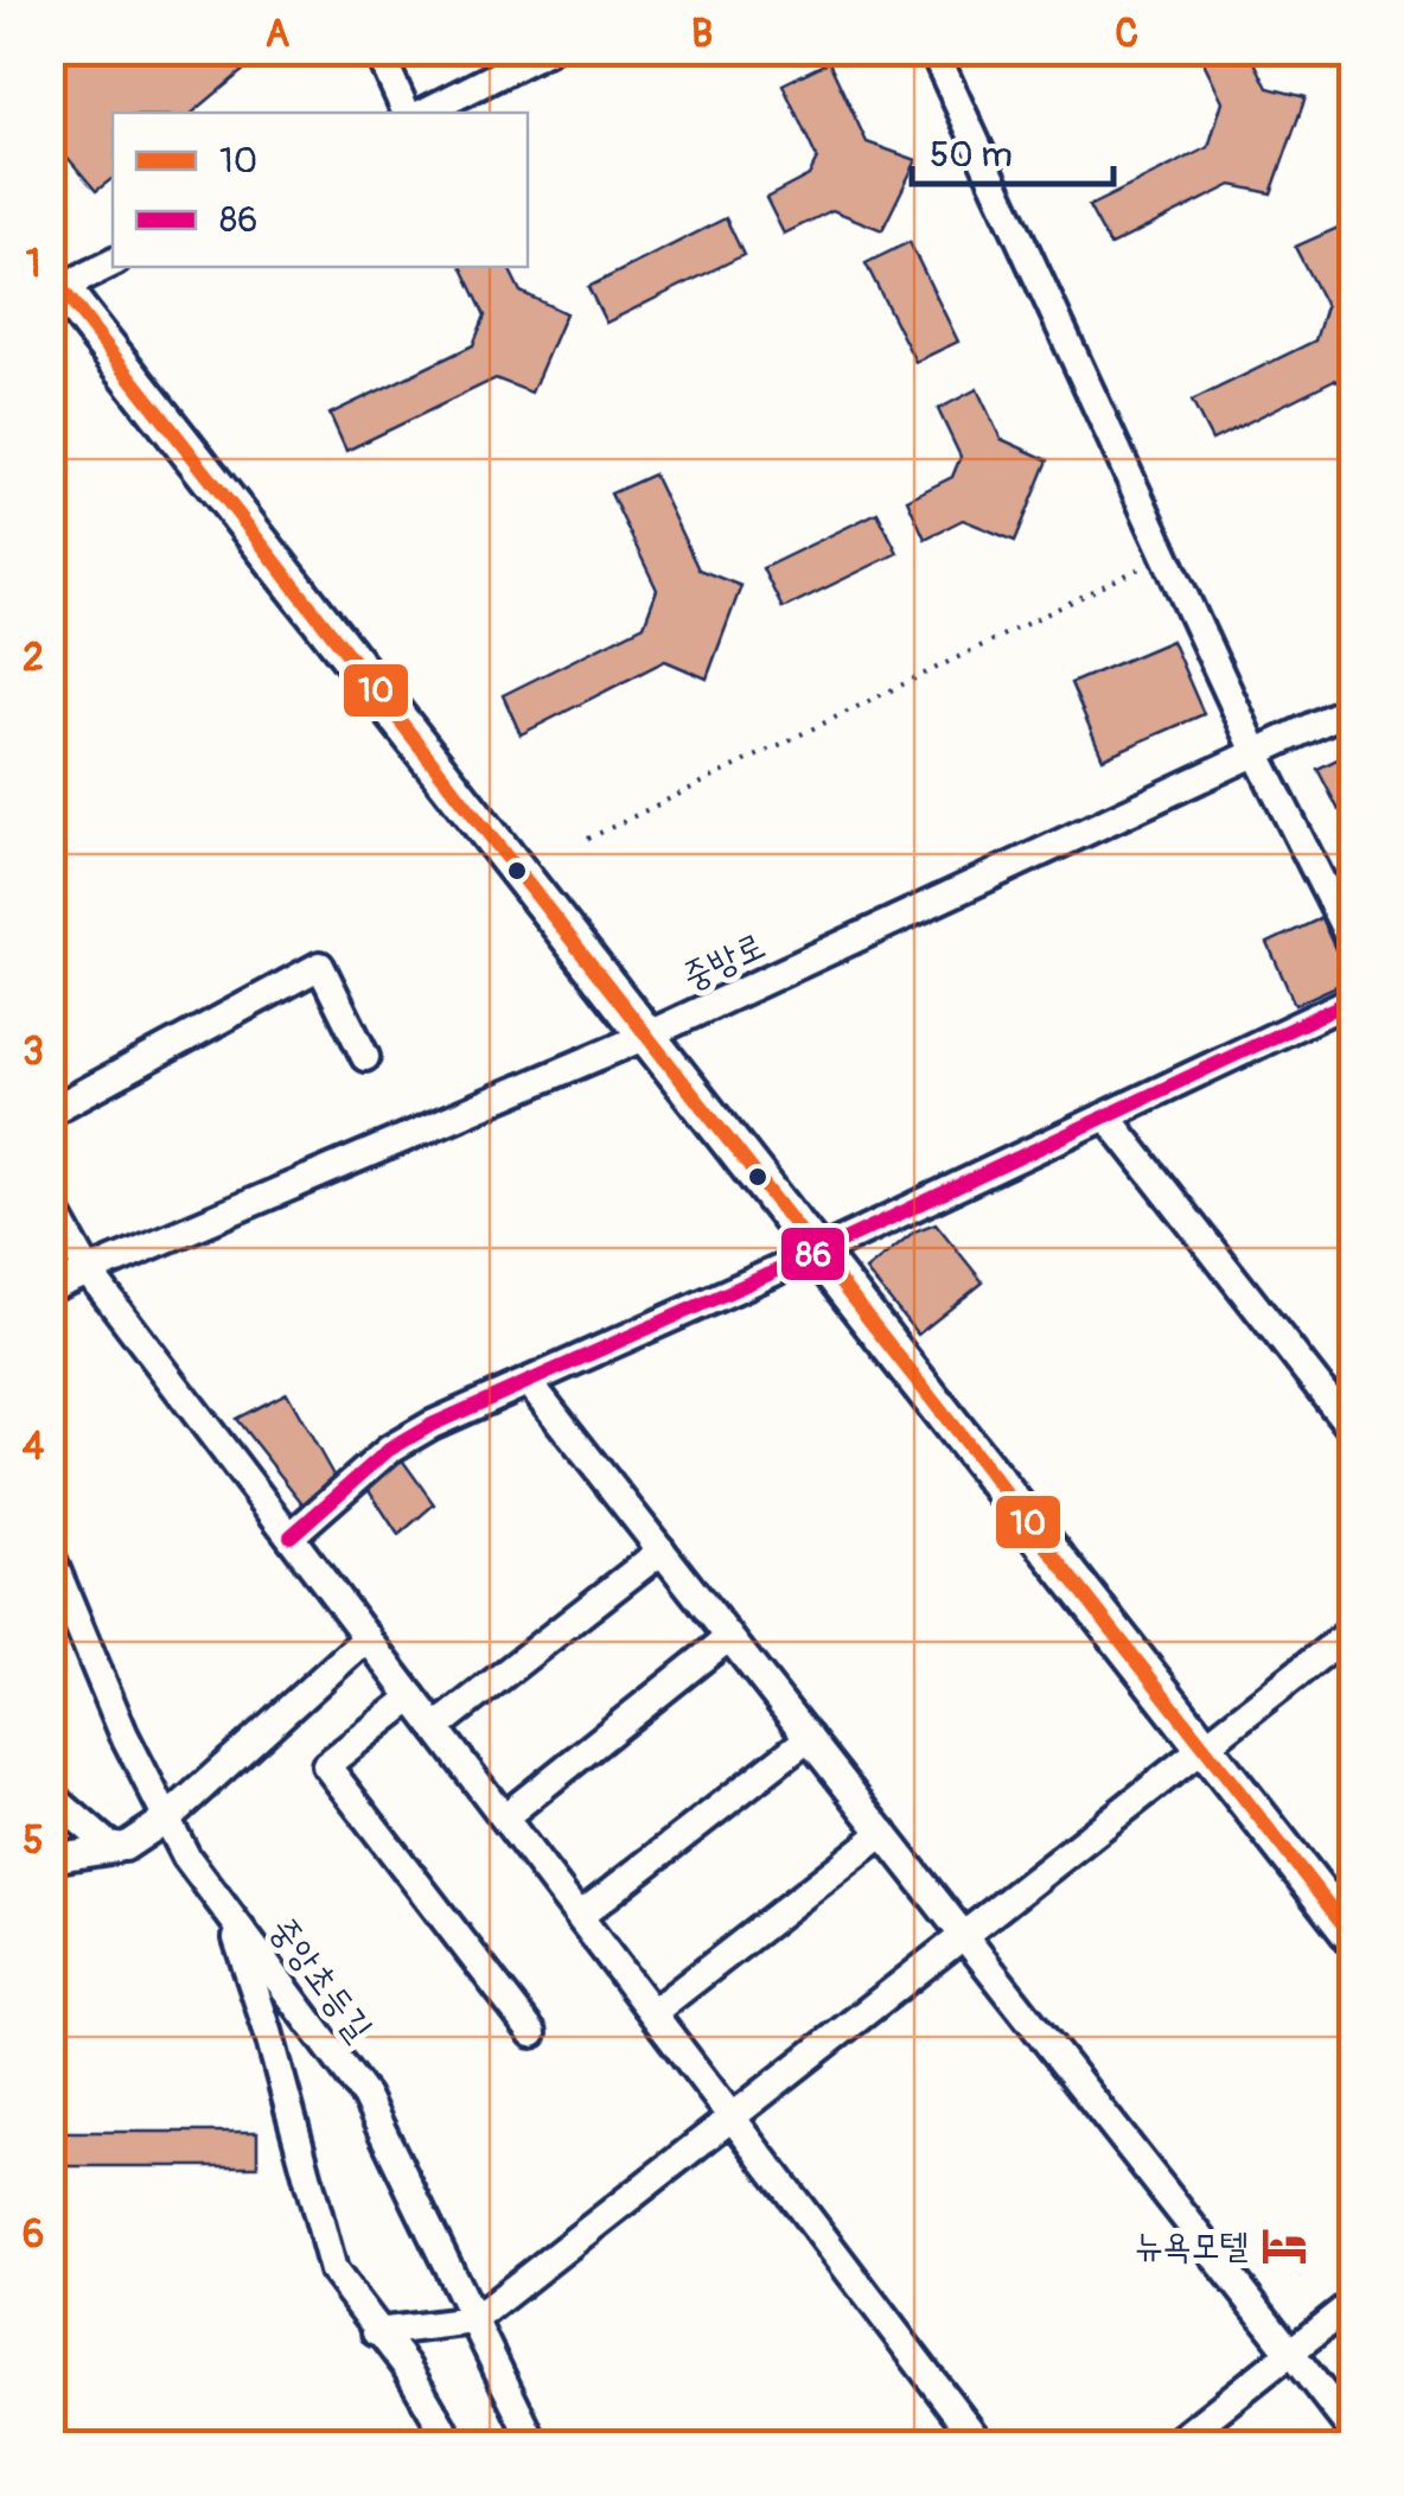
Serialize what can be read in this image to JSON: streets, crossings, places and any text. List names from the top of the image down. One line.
{"streets":{"street":["중방로","중앙초등길"]},"places":{"hotel":["뉴욕모텔"]},"lines":["transit line 10","transit line 86"],"legend":["10","86"],"scale_bar":"50 m","grid":{"columns":["A","B","C"],"rows":["1","2","3","4","5","6"]}}
